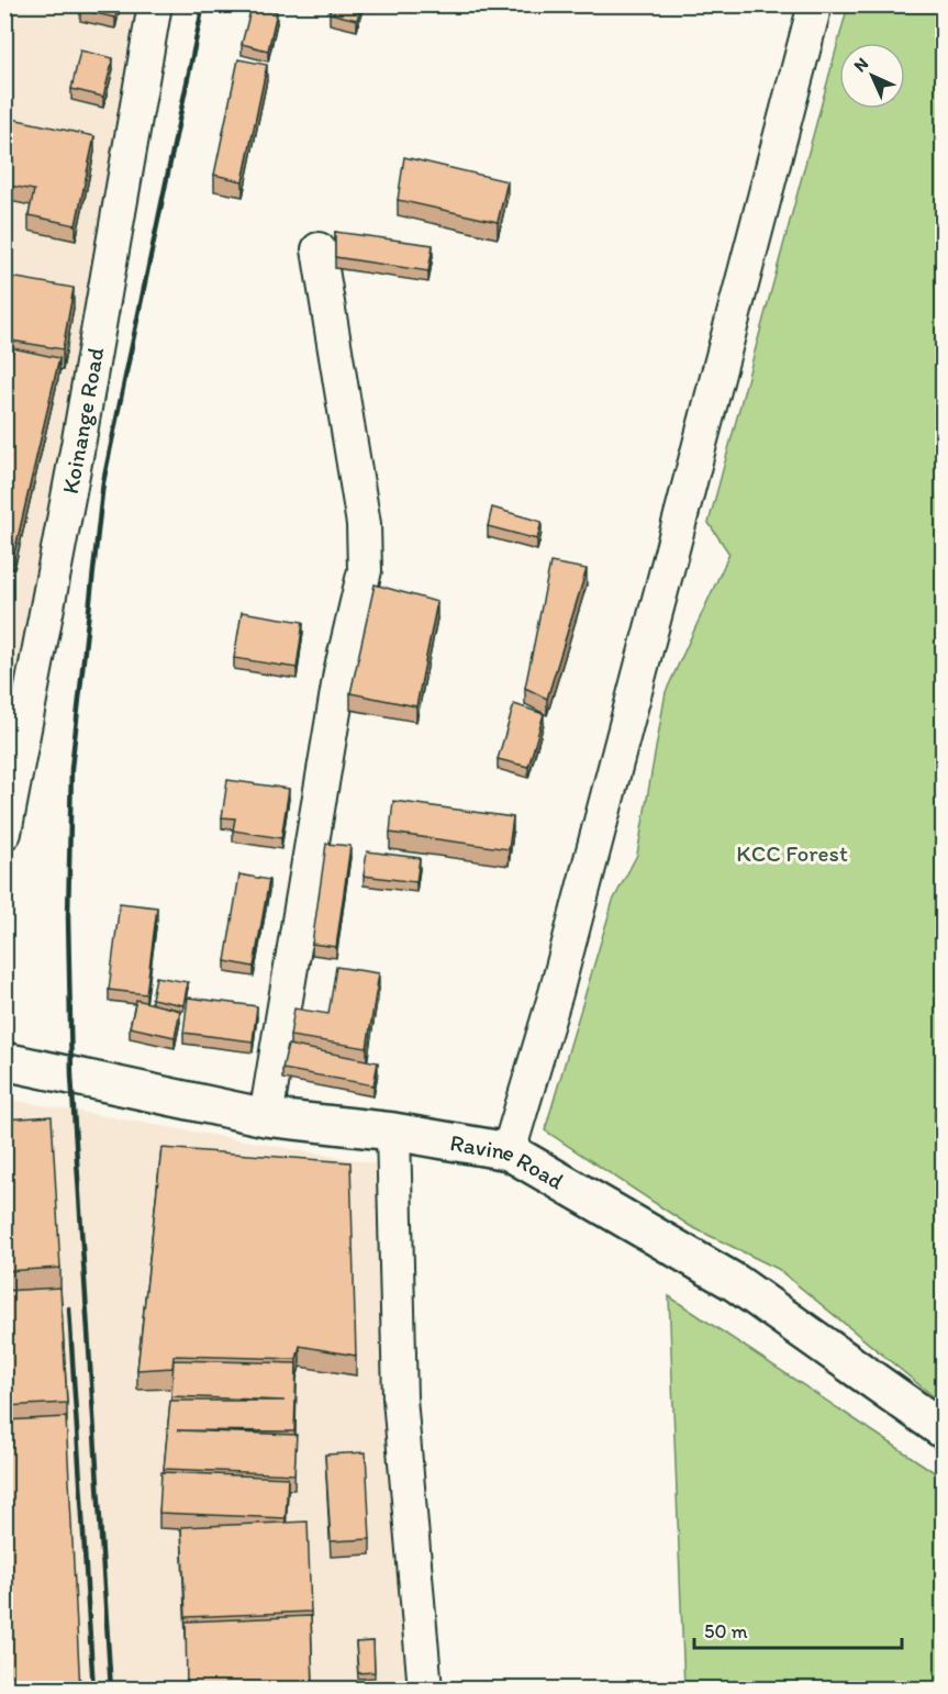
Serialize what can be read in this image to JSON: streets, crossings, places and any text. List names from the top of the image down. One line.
{"streets":{"street":["Koinange Road","Ravine Road"]},"parks":["KCC Forest"],"scale_bar":"50 m","north":"top left"}
